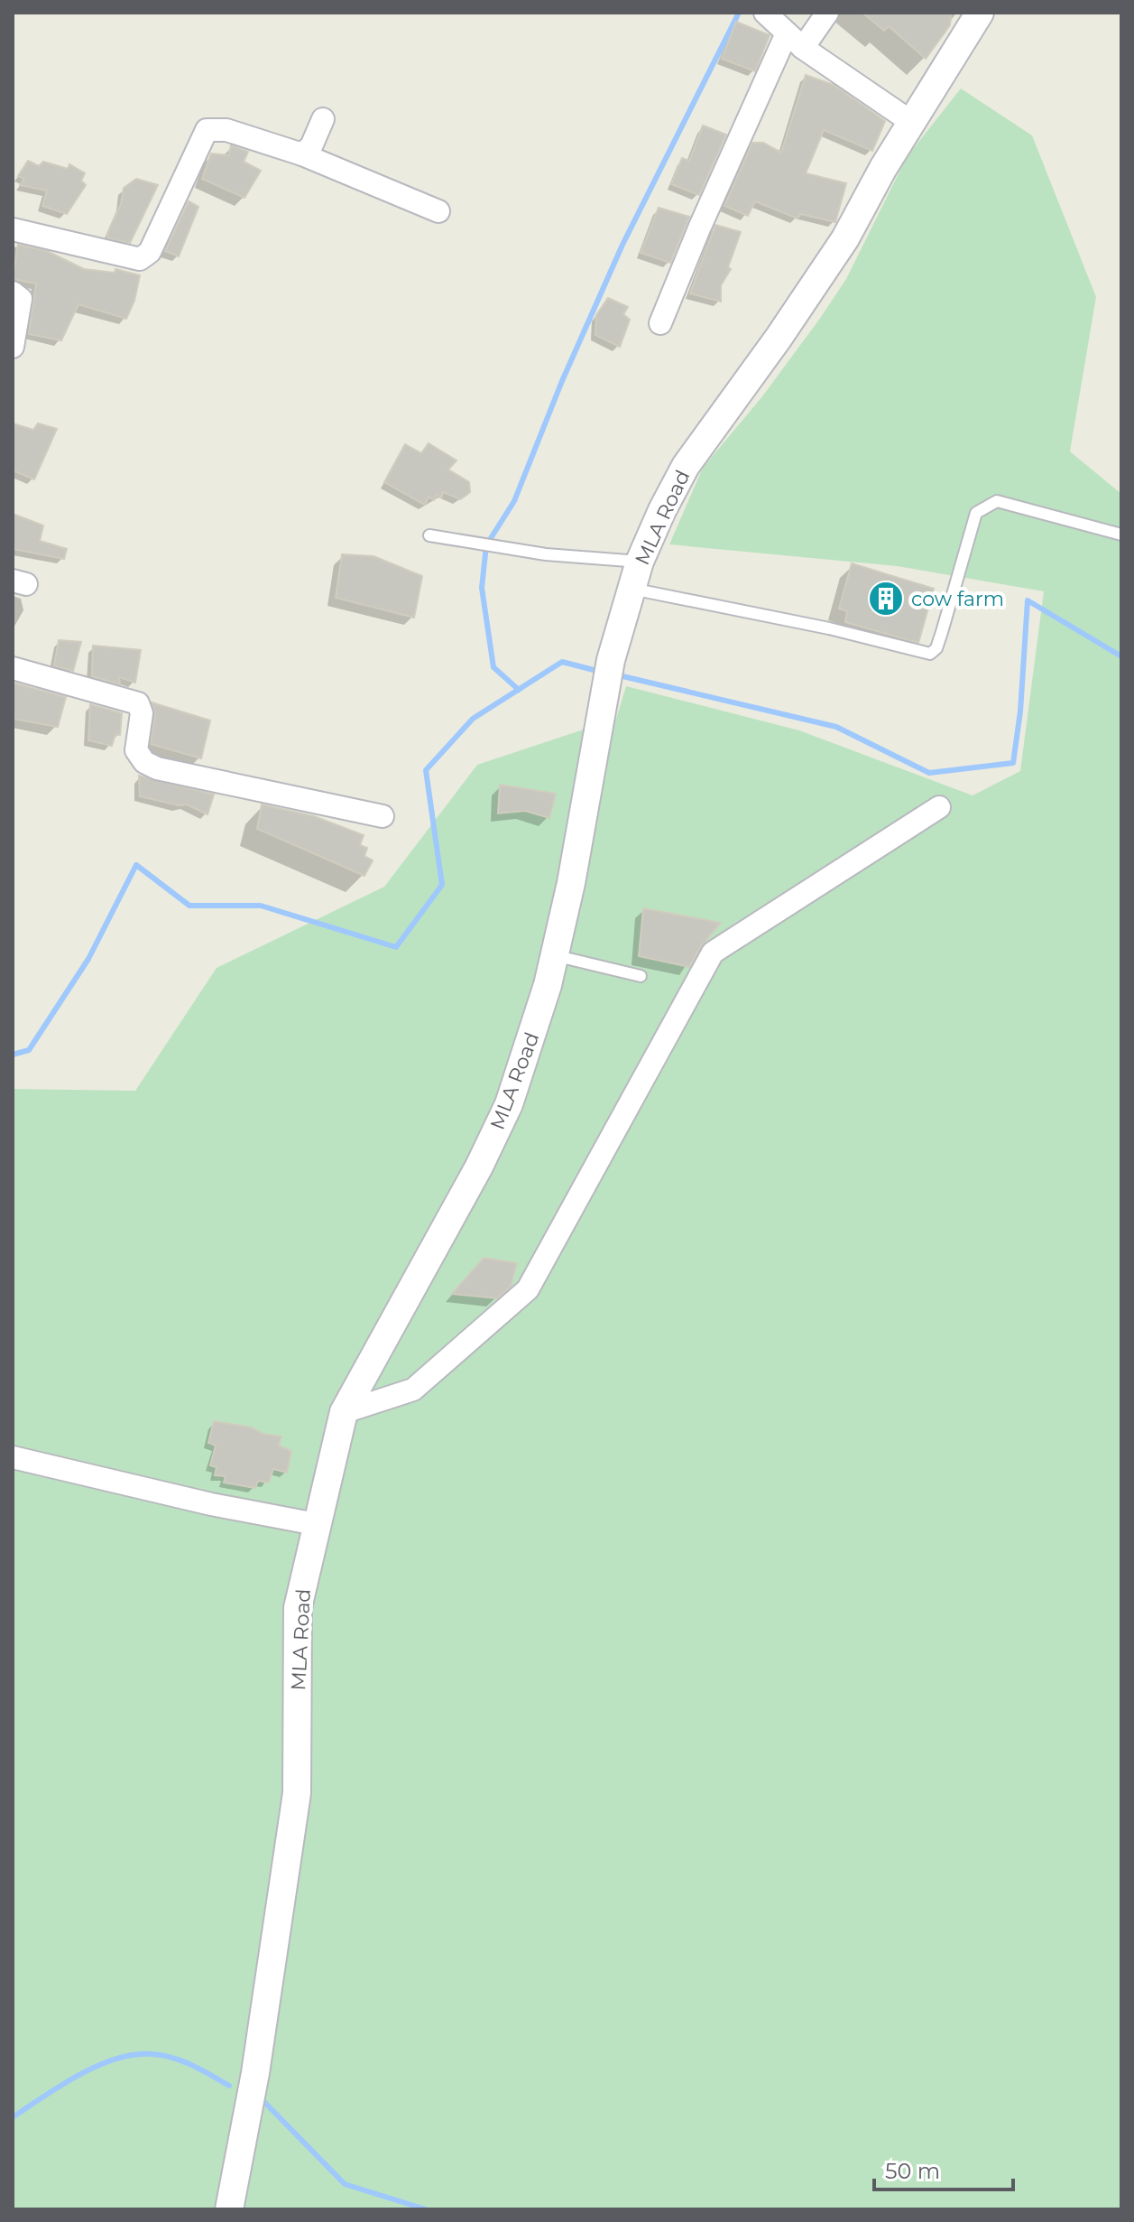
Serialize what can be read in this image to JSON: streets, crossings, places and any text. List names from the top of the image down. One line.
{"streets":{"street":["MLA Road"]},"places":{"building":["cow farm"]},"scale_bar":"50 m"}
